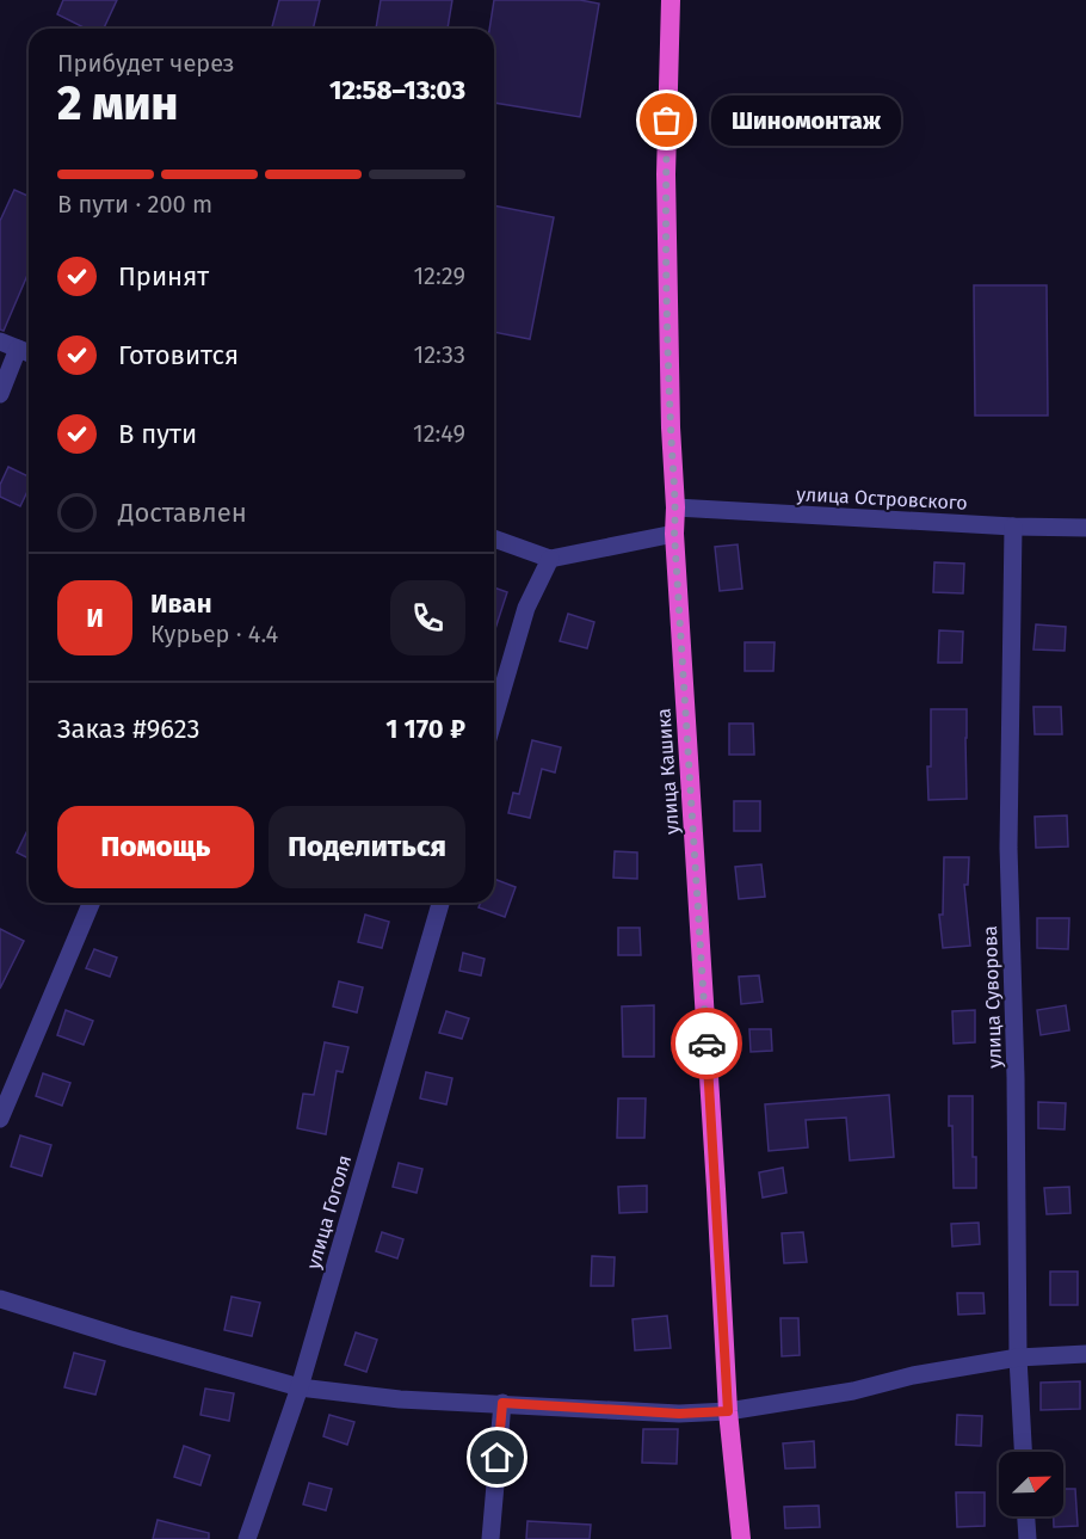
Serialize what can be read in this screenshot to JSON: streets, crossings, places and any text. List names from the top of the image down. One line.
{"streets":{"highway":["улица Кашика"],"street":["улица Островского","улица Суворова","улица Гоголя"]},"crossings":[["улица Островского","улица Кашика"],["улица Островского","улица Суворова"]],"places":["Шиномонтаж"],"north":"top right","page":{"heading":["2 мин","Прибудет через","12:58–13:03"],"panel":["Иван","Курьер · 4.4","Заказ #9623","1 170 ₽"],"bubble":"Шиномонтаж","bar":"В пути · 200 m","list":[["Принят","12:29"],["Готовится","12:33"],["В пути","12:49"],"Доставлен"],"round":"И","buttons":["Помощь","Поделиться"]}}
